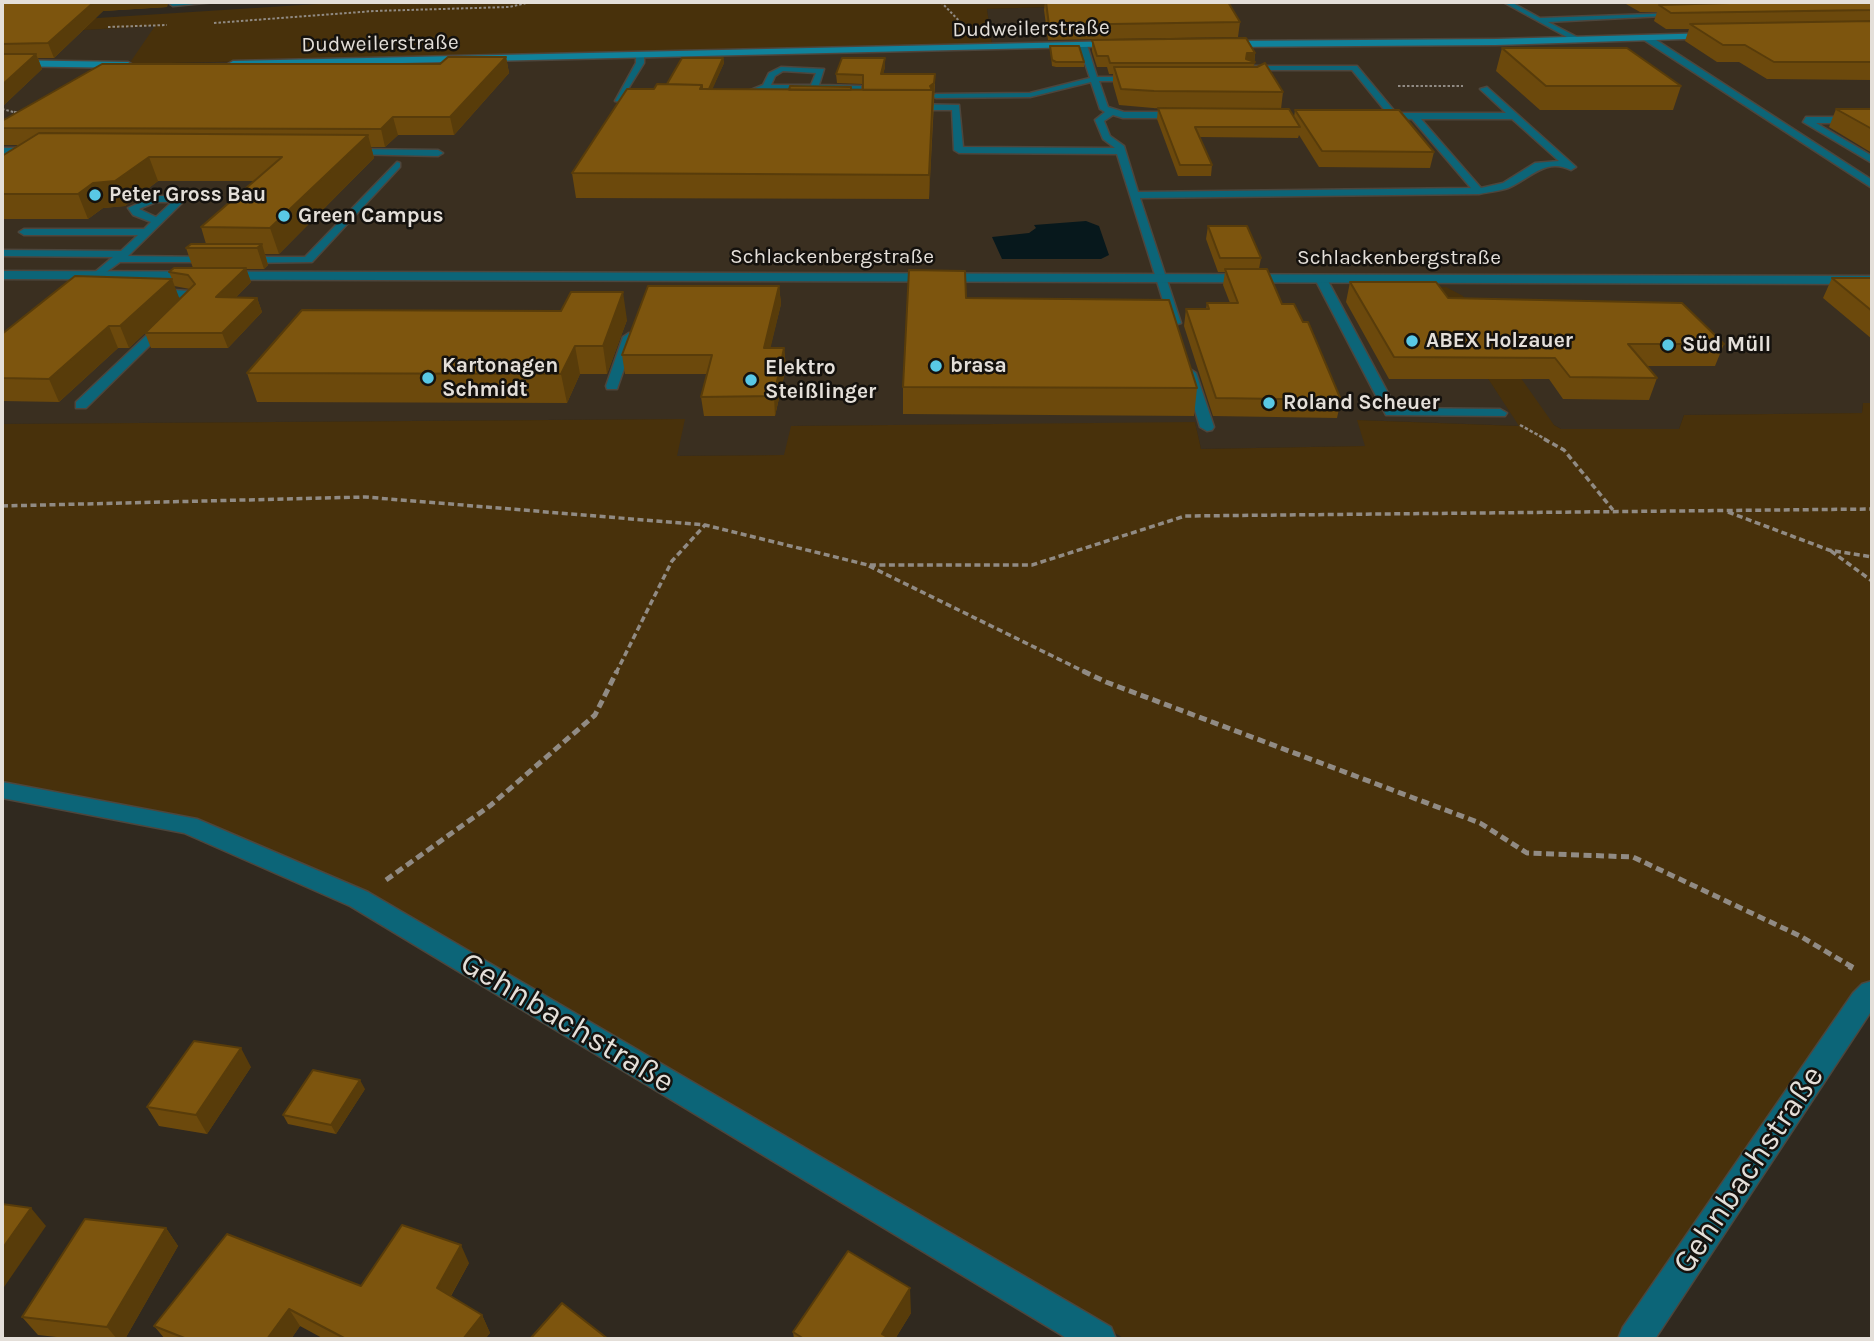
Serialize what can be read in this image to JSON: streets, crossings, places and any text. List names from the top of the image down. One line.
{"streets":{"main road":["Dudweilerstraße"],"street":["Schlackenbergstraße","Gehnbachstraße"]},"places":["Peter Gross Bau","Green Campus","ABEX Holzauer","Süd Müll","brasa","Kartonagen Schmidt","Elektro Steißlinger","Roland Scheuer"]}
